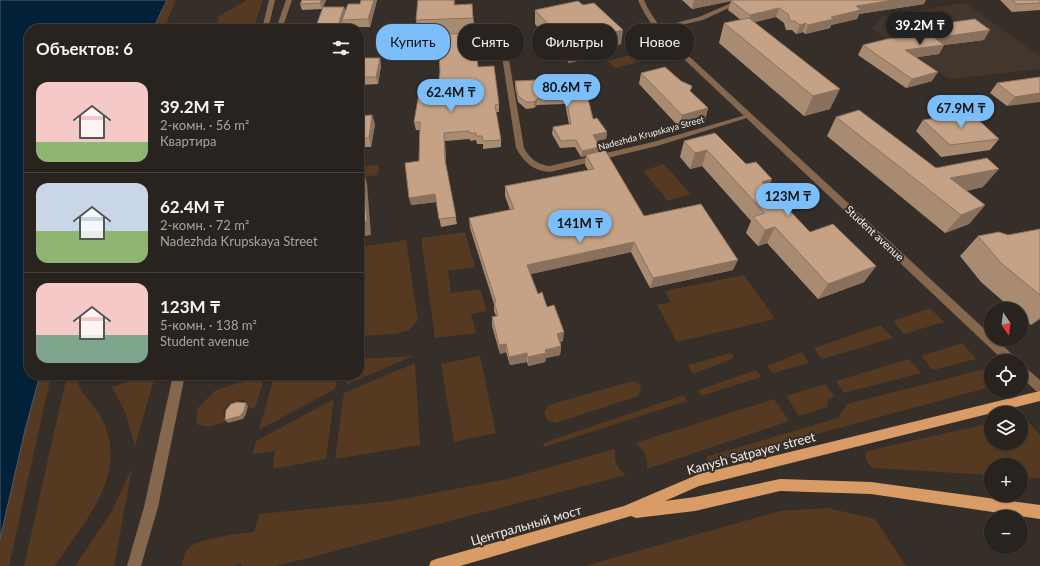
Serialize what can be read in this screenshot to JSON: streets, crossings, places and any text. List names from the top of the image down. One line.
{"streets":{"main road":["Kanysh Satpayev street","Центральный мост"],"street":["Nadezhda Krupskaya Street","Student avenue"]},"crossings":[["Nadezhda Krupskaya Street","Student avenue"],["Kanysh Satpayev street","Центральный мост"]],"north":"bottom","page":{"price":["39.2M ₸","80.6M ₸","62.4M ₸","67.9M ₸","123M ₸","141M ₸"],"chip":["Купить","Снять","Фильтры","Новое"],"heading":"Объектов: 6","list":[{"name":"39.2M ₸","note":"2-комн. · 56 m² · Квартира"},{"name":"62.4M ₸","note":"2-комн. · 72 m² · Nadezhda Krupskaya Street"},{"name":"123M ₸","note":"5-комн. · 138 m² · Student avenue"}],"map_buttons":["+","−"]}}
